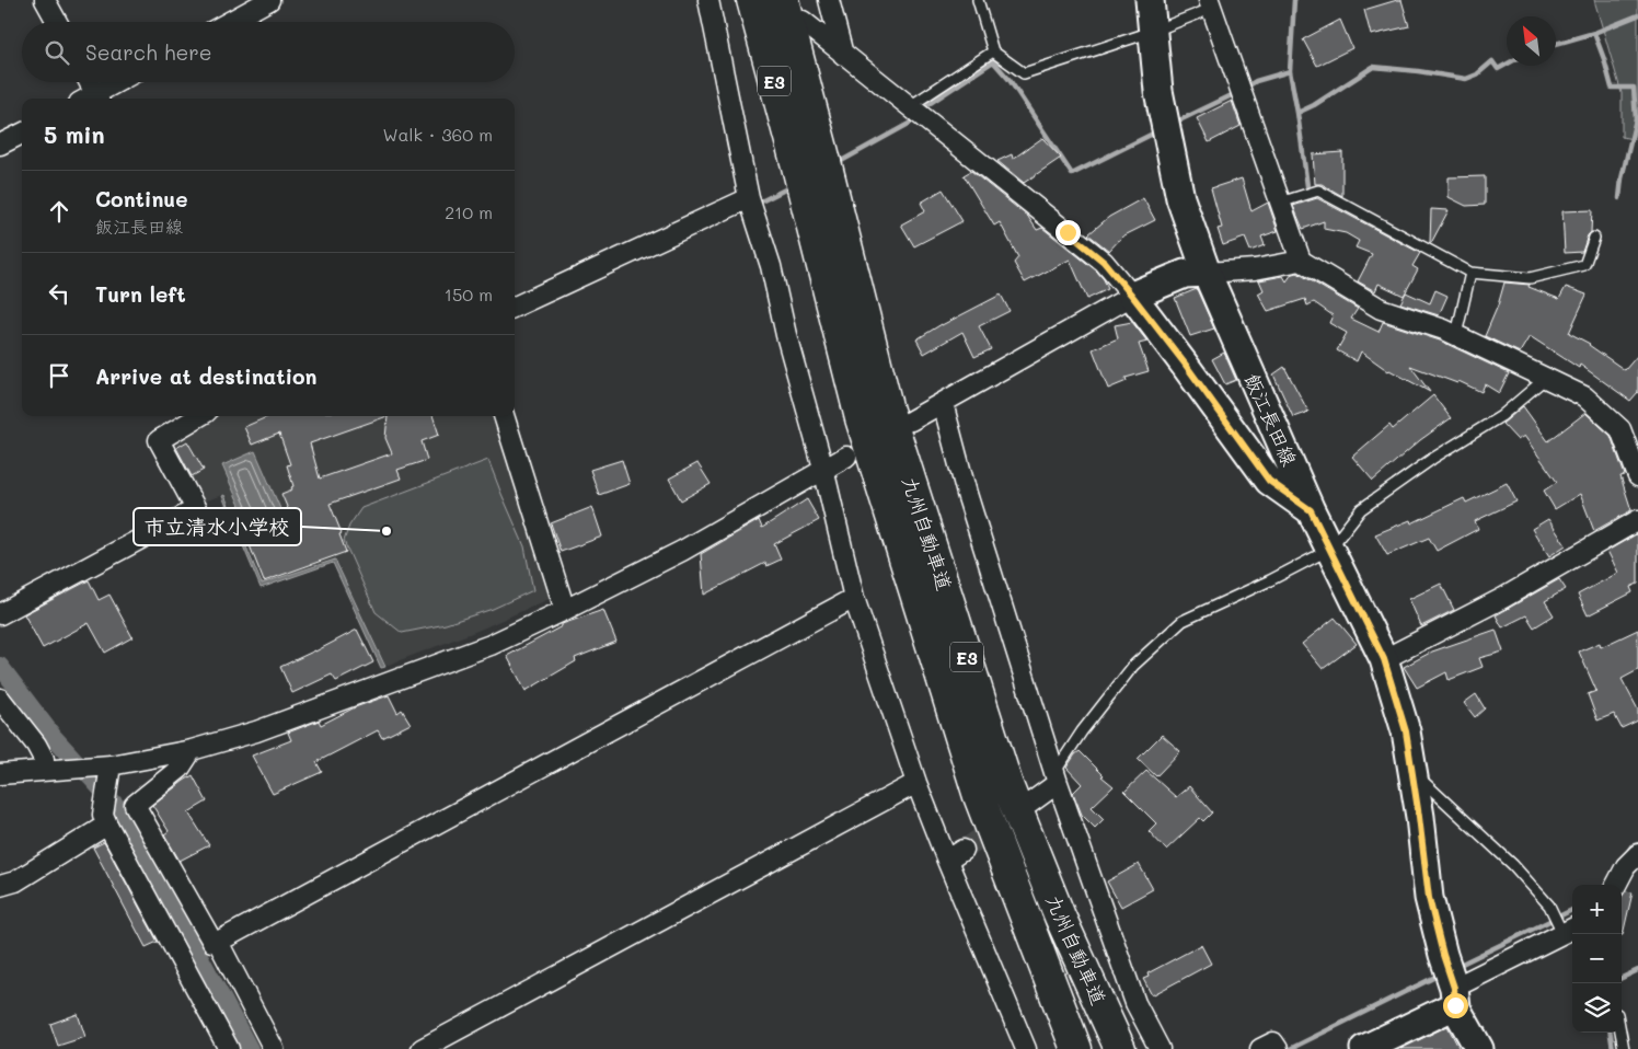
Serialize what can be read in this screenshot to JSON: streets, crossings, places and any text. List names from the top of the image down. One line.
{"streets":{"highway":["E3","九州自動車道"],"main road":["飯江長田線"]},"places":["市立清水小学校"],"north":"top left","page":{"search":"Search here","heading":["5 min","Walk · 360 m"],"list":[["Continue","飯江長田線","210 m"],["Turn left","150 m"],"Arrive at destination"],"map_buttons":["+","−"]}}
